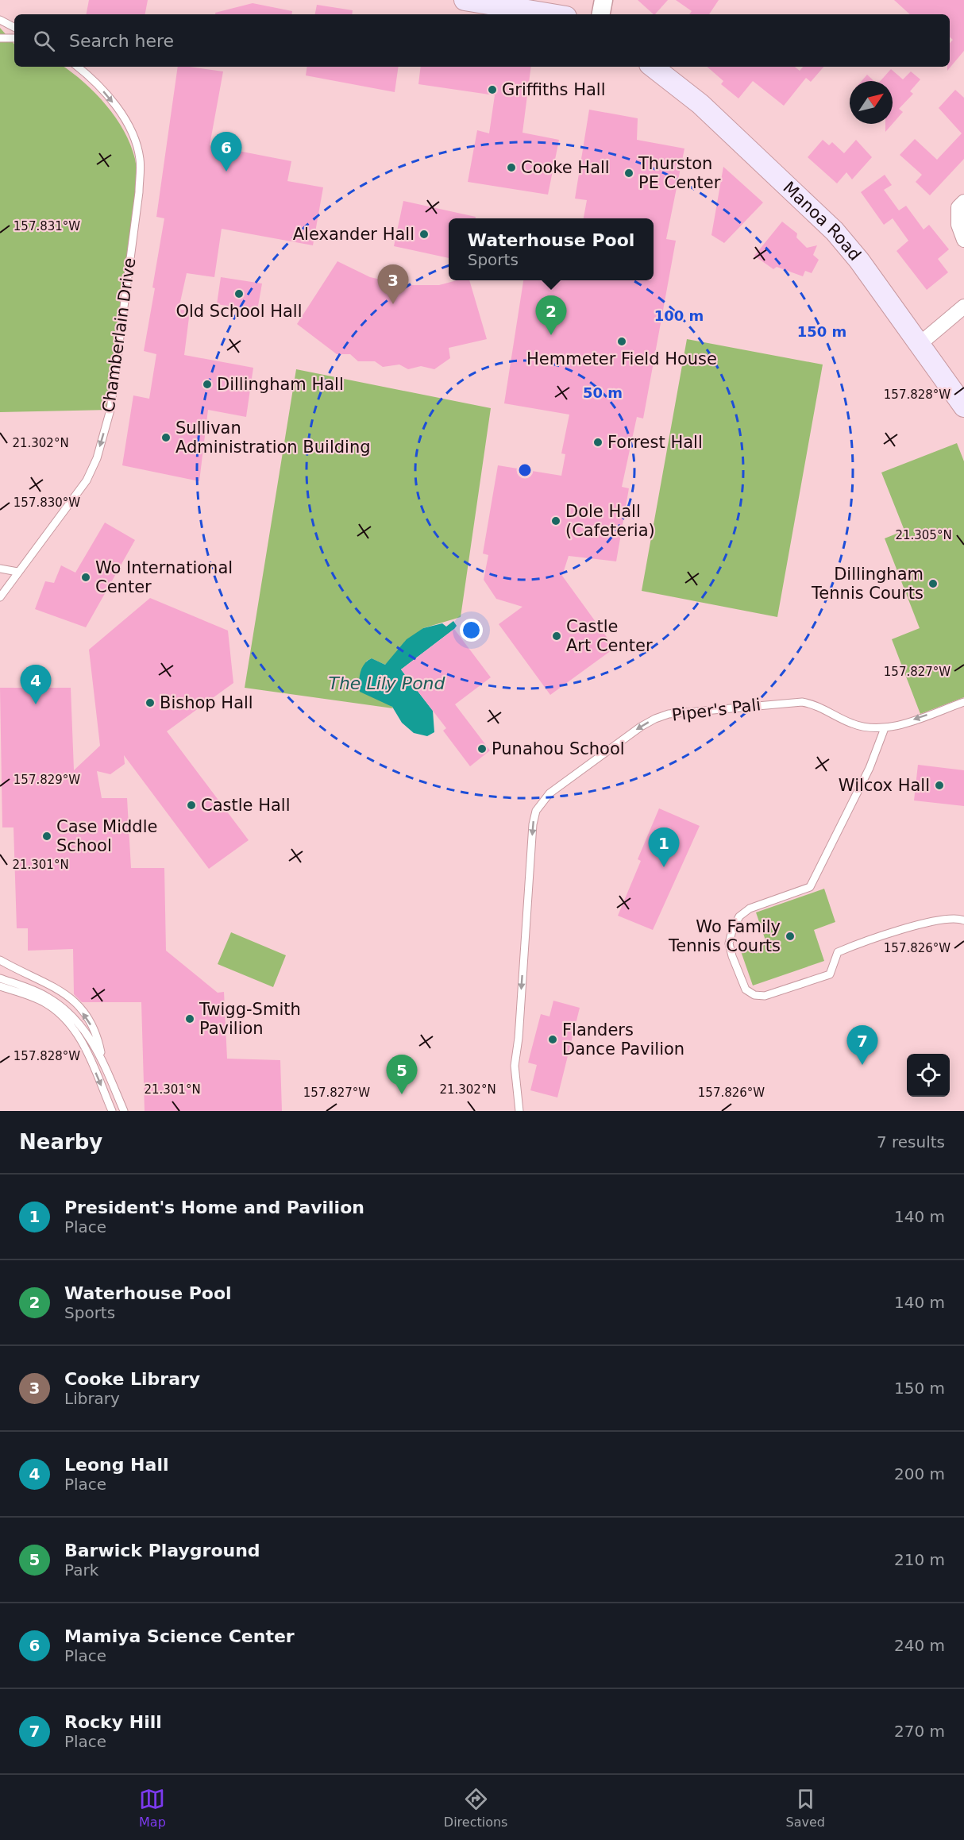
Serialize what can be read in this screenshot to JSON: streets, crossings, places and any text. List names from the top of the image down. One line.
{"streets":{"main road":["Manoa Road"],"lane":["Chamberlain Drive","Piper's Pali"]},"one_way":["Chamberlain Drive"],"water":["The Lily Pond"],"places":["Griffiths Hall","Cooke Hall","Thurston PE Center","Alexander Hall","Old School Hall","Hemmeter Field House","Dillingham Hall","Sullivan Administration Building","Forrest Hall","Dole Hall (Cafeteria)","Wo International Center","Dillingham Tennis Courts","Castle Art Center","Bishop Hall","Punahou School","Wilcox Hall","Castle Hall","Case Middle School","Wo Family Tennis Courts","Twigg-Smith Pavilion","Flanders Dance Pavilion"],"north":"top right","page":{"search":"Search here","pins":["6","3","2","4","1","7","5"],"popup":["Waterhouse Pool","Sports"],"heading":["Nearby","7 results"],"list":[{"mark":"1","name":"President's Home and Pavilion","note":"Place","value":"140 m"},{"mark":"2","name":"Waterhouse Pool","note":"Sports","value":"140 m"},{"mark":"3","name":"Cooke Library","note":"Library","value":"150 m"},{"mark":"4","name":"Leong Hall","note":"Place","value":"200 m"},{"mark":"5","name":"Barwick Playground","note":"Park","value":"210 m"},{"mark":"6","name":"Mamiya Science Center","note":"Place","value":"240 m"},{"mark":"7","name":"Rocky Hill","note":"Place","value":"270 m"}],"nav":["Map","Directions","Saved"]},"coordinates":["157.831°W","157.828°W","21.302°N","157.830°W","21.305°N","157.827°W","157.829°W","21.301°N","157.826°W"],"rings":["100 m","150 m","50 m"]}
